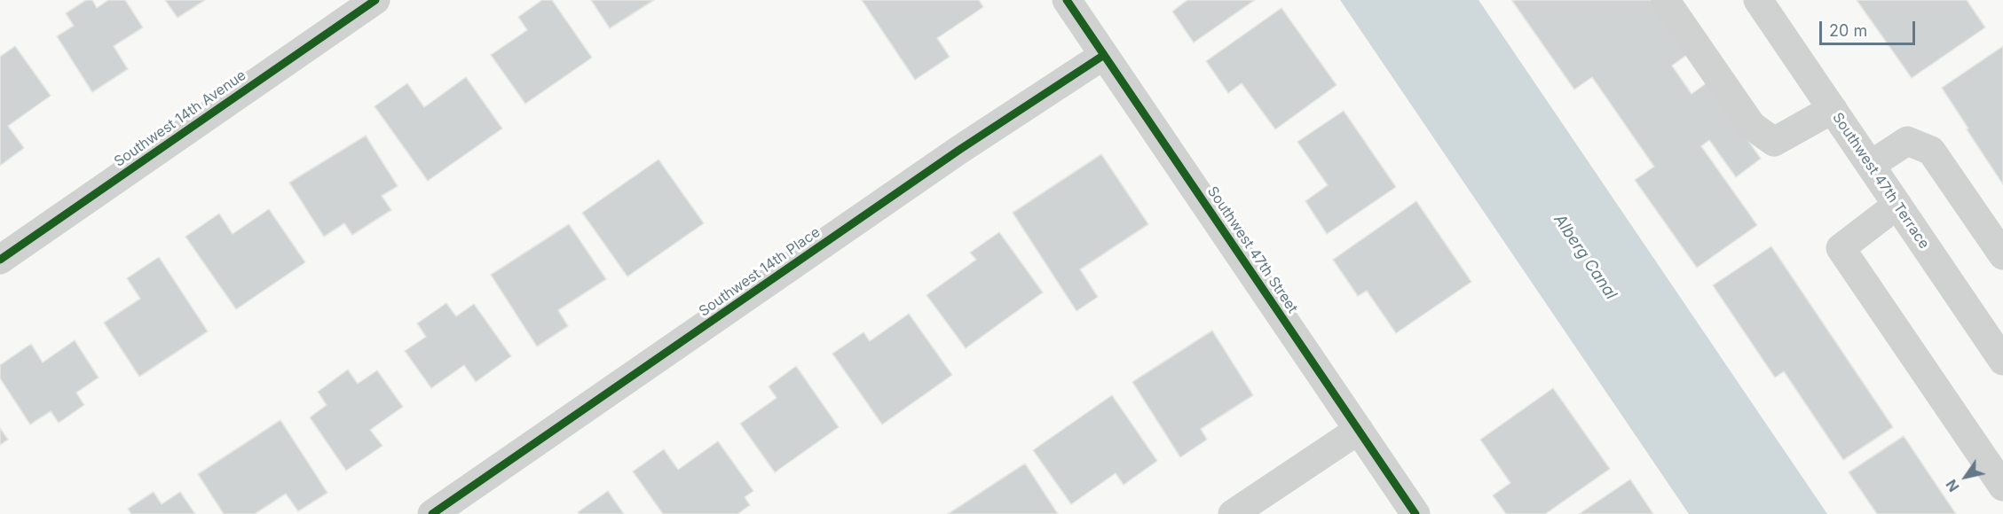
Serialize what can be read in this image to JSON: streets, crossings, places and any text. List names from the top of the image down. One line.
{"streets":{"street":["Southwest 14th Avenue","Southwest 47th Terrace","Southwest 47th Street","Southwest 14th Place"]},"crossings":[["Southwest 47th Street","Southwest 14th Place"]],"water":["Alberg Canal"],"scale_bar":"20 m","north":"bottom left"}
